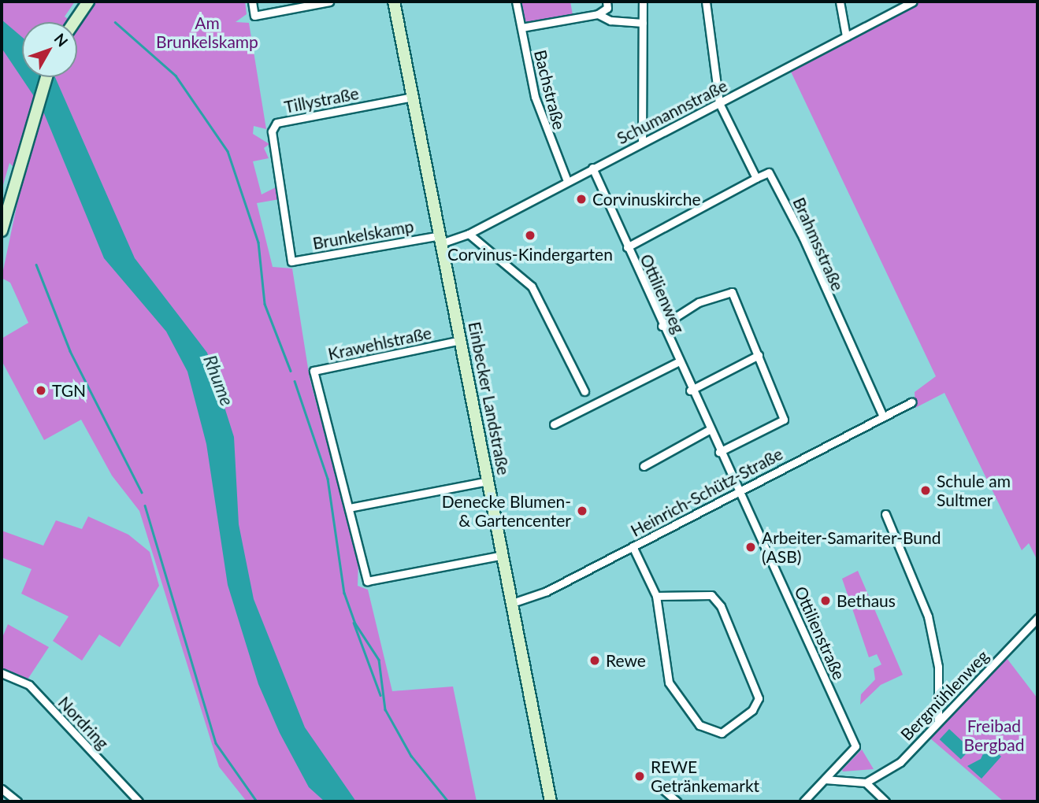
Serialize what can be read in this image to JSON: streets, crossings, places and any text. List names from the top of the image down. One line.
{"streets":{"main road":["Einbecker Landstraße"],"street":["Bachstraße","Tillystraße","Schumannstraße","Brunkelskamp","Brahmsstraße","Ottilienweg","Krawehlstraße","Heinrich-Schütz-Straße","Ottilienstraße","Bergmühlenweg","Nordring"]},"crossings":[["Bachstraße","Schumannstraße"],["Tillystraße","Brunkelskamp"],["Tillystraße","Einbecker Landstraße"],["Schumannstraße","Brunkelskamp"],["Schumannstraße","Ottilienweg"],["Schumannstraße","Einbecker Landstraße"],["Brunkelskamp","Einbecker Landstraße"],["Brahmsstraße","Heinrich-Schütz-Straße"],["Ottilienweg","Heinrich-Schütz-Straße"],["Ottilienweg","Ottilienstraße"],["Krawehlstraße","Einbecker Landstraße"],["Einbecker Landstraße","Heinrich-Schütz-Straße"],["Heinrich-Schütz-Straße","Ottilienstraße"]],"water":["Rhume"],"parks":["Am Brunkelskamp","Freibad Bergbad"],"places":["Corvinuskirche","Corvinus-Kindergarten","TGN","Schule am Sultmer","Denecke Blumen- & Gartencenter","Arbeiter-Samariter-Bund (ASB)","Bethaus","Rewe","REWE Getränkemarkt"],"north":"top right"}
